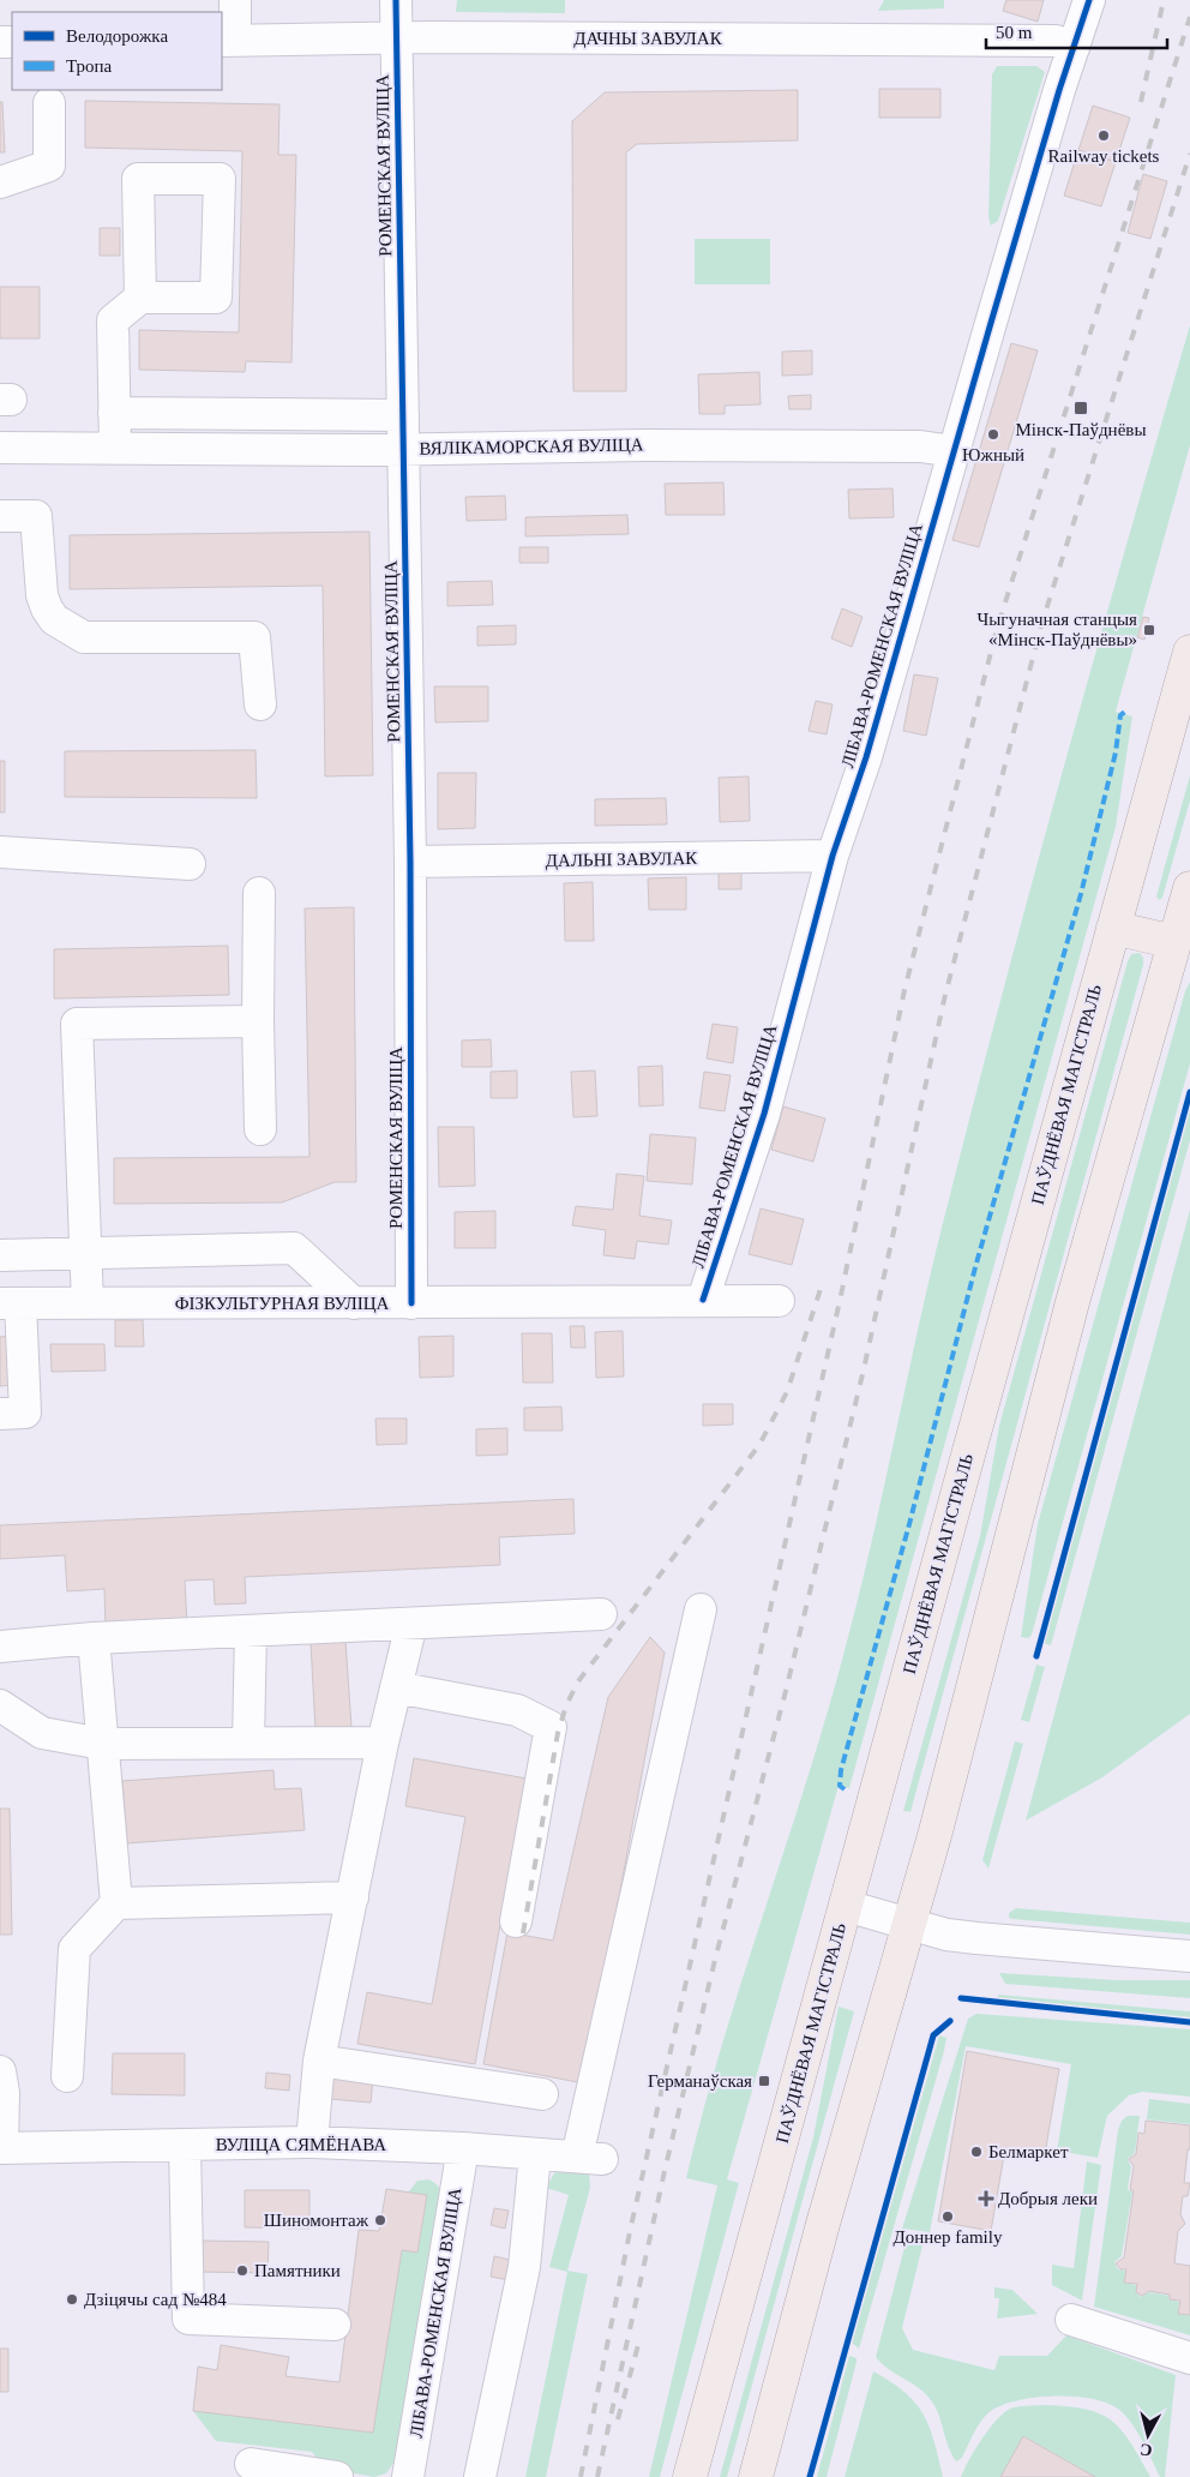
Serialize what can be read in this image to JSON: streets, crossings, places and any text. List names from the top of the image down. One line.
{"streets":{"main road":["ПАЎДНЁВАЯ МАГІСТРАЛЬ"],"street":["ДАЧНЫ ЗАВУЛАК","РОМЕНСКАЯ ВУЛІЦА","ВЯЛІКАМОРСКАЯ ВУЛІЦА","ЛІБАВА-РОМЕНСКАЯ ВУЛІЦА","ДАЛЬНІ ЗАВУЛАК","ФІЗКУЛЬТУРНАЯ ВУЛІЦА","ВУЛІЦА СЯМЁНАВА"]},"crossings":[["ДАЧНЫ ЗАВУЛАК","РОМЕНСКАЯ ВУЛІЦА"],["ДАЧНЫ ЗАВУЛАК","ЛІБАВА-РОМЕНСКАЯ ВУЛІЦА"],["РОМЕНСКАЯ ВУЛІЦА","ВЯЛІКАМОРСКАЯ ВУЛІЦА"],["РОМЕНСКАЯ ВУЛІЦА","ДАЛЬНІ ЗАВУЛАК"],["РОМЕНСКАЯ ВУЛІЦА","ФІЗКУЛЬТУРНАЯ ВУЛІЦА"],["ВЯЛІКАМОРСКАЯ ВУЛІЦА","ЛІБАВА-РОМЕНСКАЯ ВУЛІЦА"],["ЛІБАВА-РОМЕНСКАЯ ВУЛІЦА","ДАЛЬНІ ЗАВУЛАК"],["ЛІБАВА-РОМЕНСКАЯ ВУЛІЦА","ФІЗКУЛЬТУРНАЯ ВУЛІЦА"],["ЛІБАВА-РОМЕНСКАЯ ВУЛІЦА","ВУЛІЦА СЯМЁНАВА"]],"places":{"other":["Railway tickets","Южный","Белмаркет","Доннер family","Шиномонтаж","Памятники","Дзіцячы сад №484"],"transit":["Мінск-Паўднёвы","Чыгуначная станцыя «Мінск-Паўднёвы»","Германаўская"],"health":["Добрыя леки"]},"legend":["Велодорожка","Тропа"],"scale_bar":"50 m","north":"bottom"}
